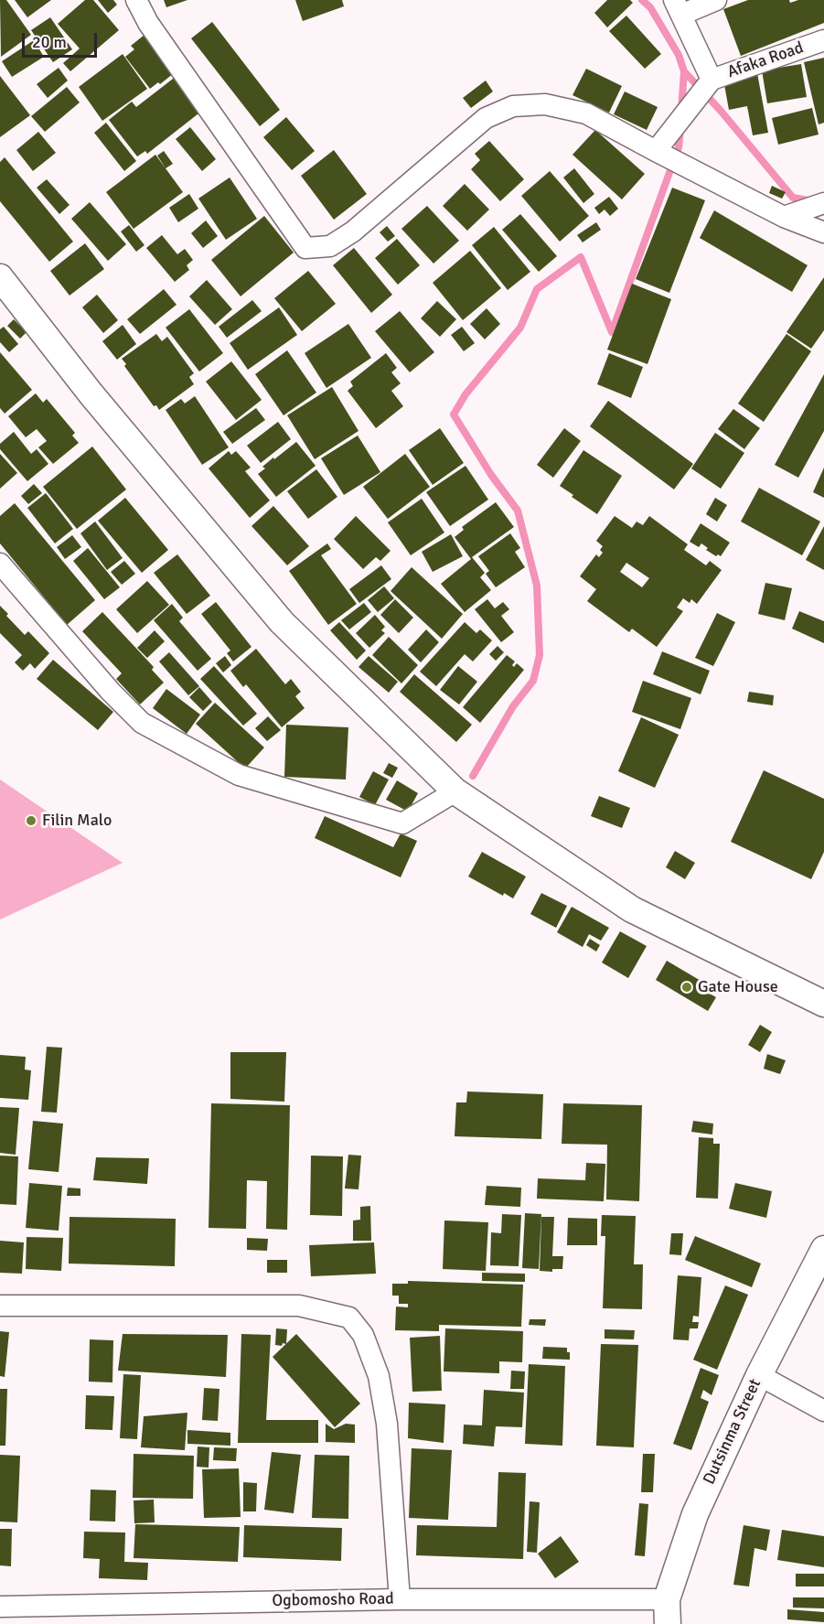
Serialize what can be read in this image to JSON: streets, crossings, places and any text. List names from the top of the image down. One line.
{"streets":{"street":["Afaka Road","Dutsinma Street","Ogbomosho Road"]},"crossings":[["Dutsinma Street","Ogbomosho Road"]],"places":["Filin Malo","Gate House"],"scale_bar":"20 m"}
